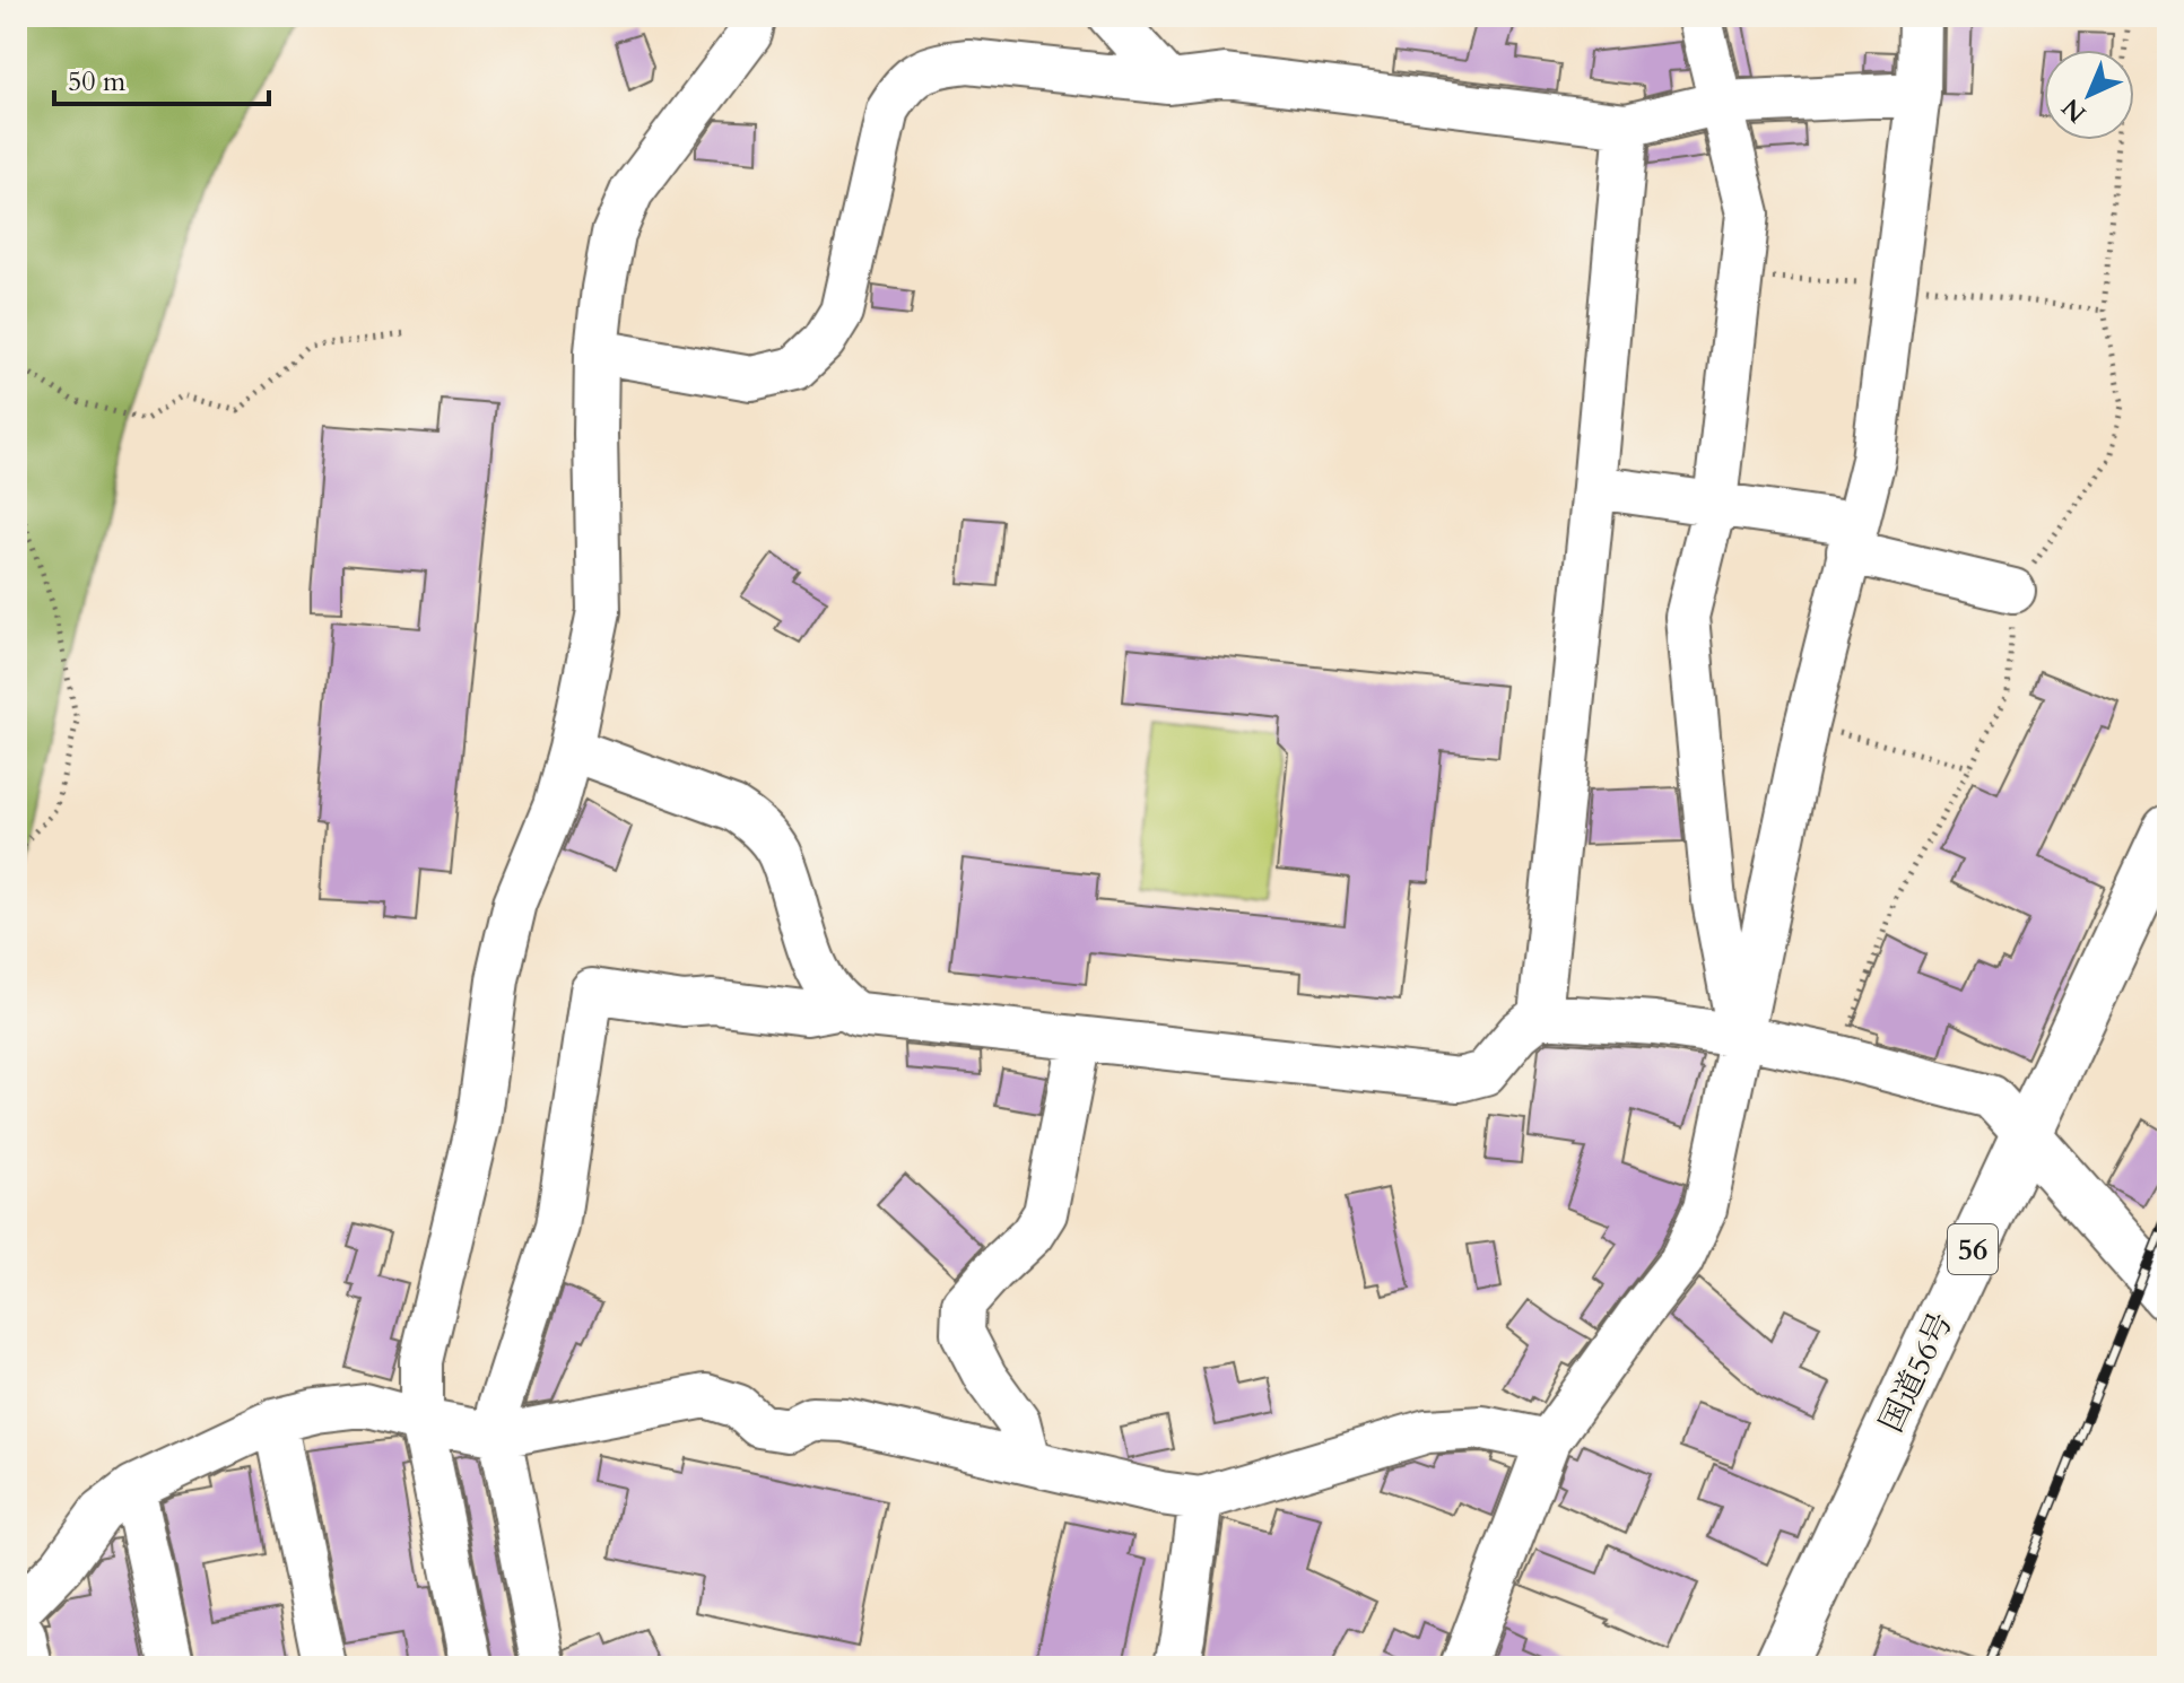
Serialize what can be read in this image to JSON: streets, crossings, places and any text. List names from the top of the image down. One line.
{"streets":{"main road":["56","国道56号"]},"scale_bar":"50 m","north":"bottom left"}
